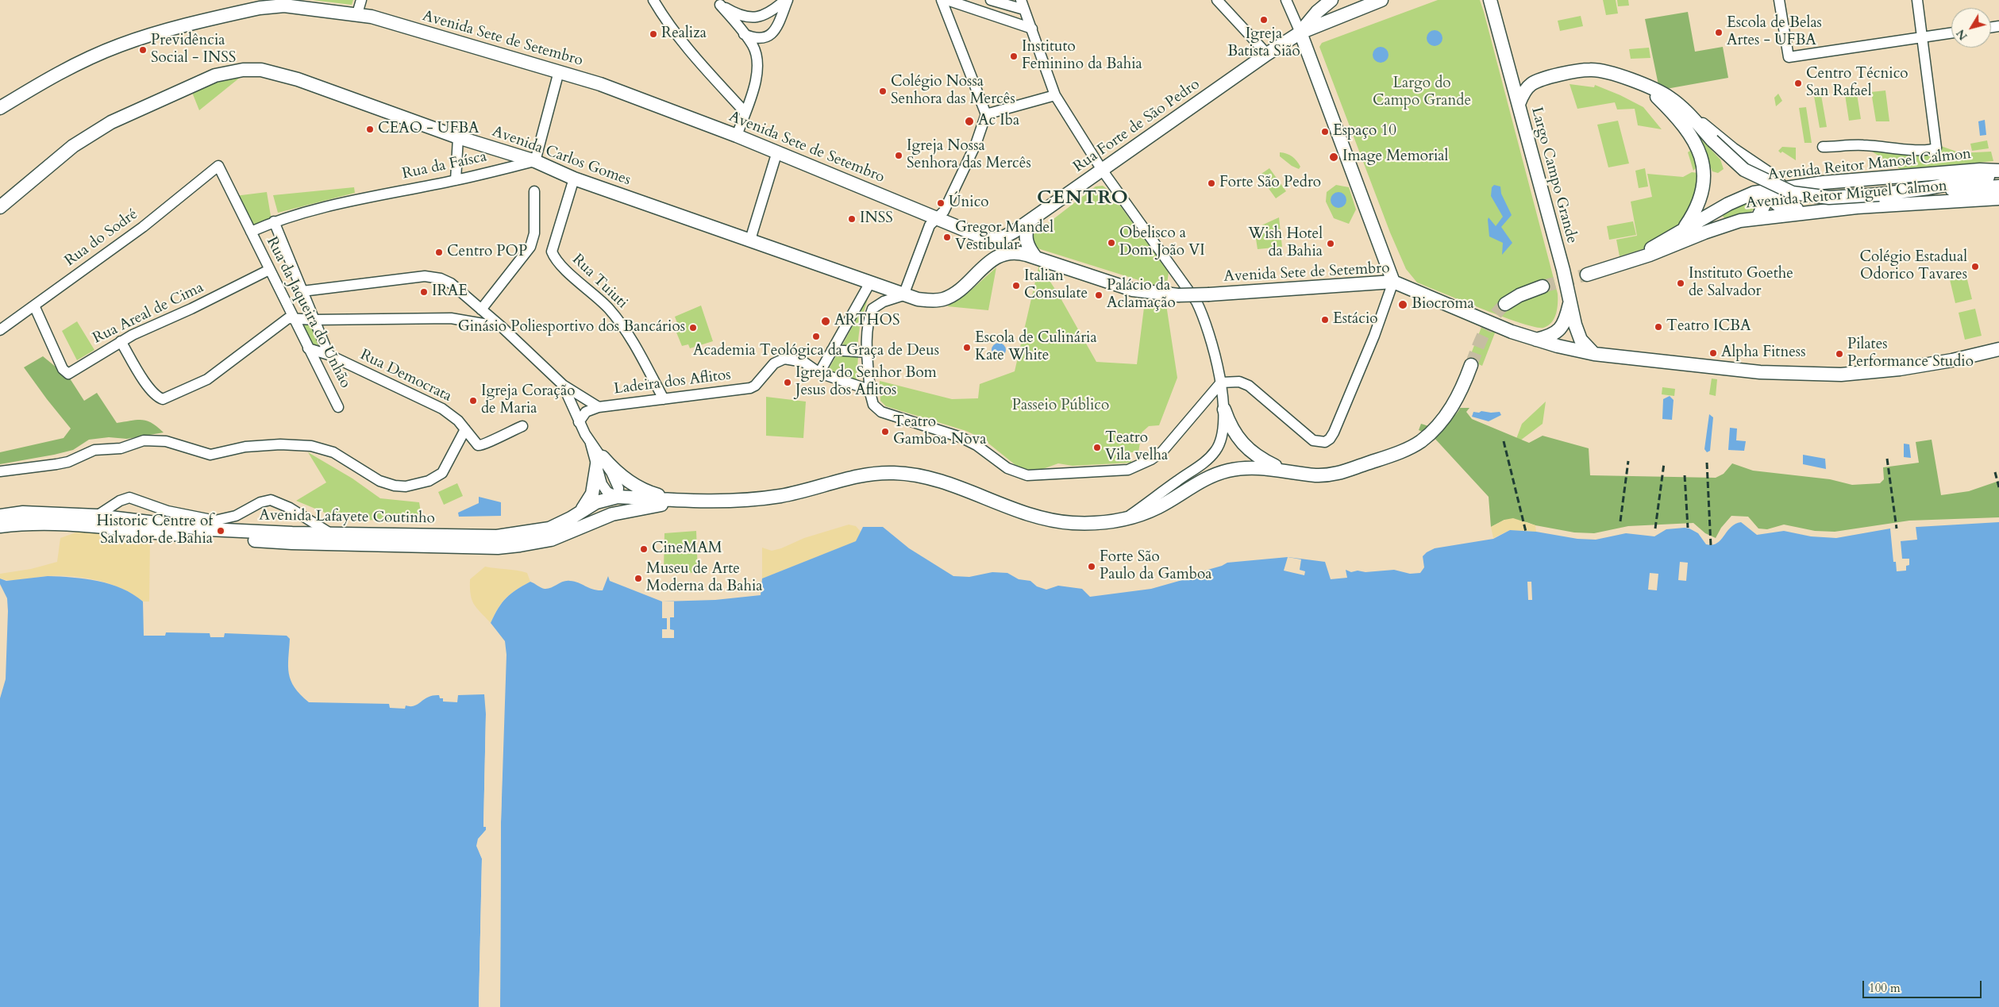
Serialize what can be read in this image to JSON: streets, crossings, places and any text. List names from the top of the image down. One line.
{"streets":{"main road":["Avenida Sete de Setembro","Rua Forte de São Pedro","Avenida Carlos Gomes","Avenida Reitor Manoel Calmon","Largo Campo Grande","Avenida Reitor Miguel Calmon","Avenida Lafayete Coutinho"],"street":["Rua da Faísca","Rua do Sodré","Rua Tuiuti","Rua da Jaqueira do Unhão","Rua Areal de Cima","Rua Democrata","Ladeira dos Aflitos"]},"crossings":[["Avenida Sete de Setembro","Rua Forte de São Pedro"],["Avenida Sete de Setembro","Avenida Carlos Gomes"],["Avenida Sete de Setembro","Largo Campo Grande"],["Avenida Carlos Gomes","Rua da Faísca"],["Avenida Carlos Gomes","Rua Tuiuti"],["Avenida Reitor Manoel Calmon","Avenida Reitor Miguel Calmon"],["Rua da Faísca","Rua da Jaqueira do Unhão"],["Rua do Sodré","Rua da Jaqueira do Unhão"],["Rua do Sodré","Rua Areal de Cima"],["Rua Tuiuti","Ladeira dos Aflitos"],["Rua da Jaqueira do Unhão","Rua Areal de Cima"],["Rua da Jaqueira do Unhão","Rua Democrata"]],"districts":["CENTRO"],"parks":["Largo do Campo Grande","Passeio Público"],"places":["Igreja Batista Sião","Escola de Belas Artes - UFBA","Realiza","Previdência Social - INSS","Instituto Feminino da Bahia","Centro Técnico San Rafael","Colégio Nossa Senhora das Mercês","Ac Iba","CEAO - UFBA","Espaço 10","Igreja Nossa Senhora das Mercês","Image Memorial","Forte São Pedro","Único","INSS","Gregor Mandel Vestibular","Obelisco a Dom João VI","Wish Hotel da Bahia","Centro POP","Colégio Estadual Odorico Tavares","Instituto Goethe de Salvador","Italian Consulate","IRAE","Palácio da Aclamação","Biocroma","Estácio","ARTHOS","Teatro ICBA","Ginásio Poliesportivo dos Bancários","Academia Teológica da Graça de Deus","Escola de Culinária Kate White","Alpha Fitness","Pilates Performance Studio","Igreja do Senhor Bom Jesus dos Aflitos","Igreja Coração de Maria","Teatro Gamboa Nova","Teatro Vila velha","Historic Centre of Salvador de Bahia","CineMAM","Forte São Paulo da Gamboa","Museu de Arte Moderna da Bahia"],"scale_bar":"100 m","north":"bottom left"}
